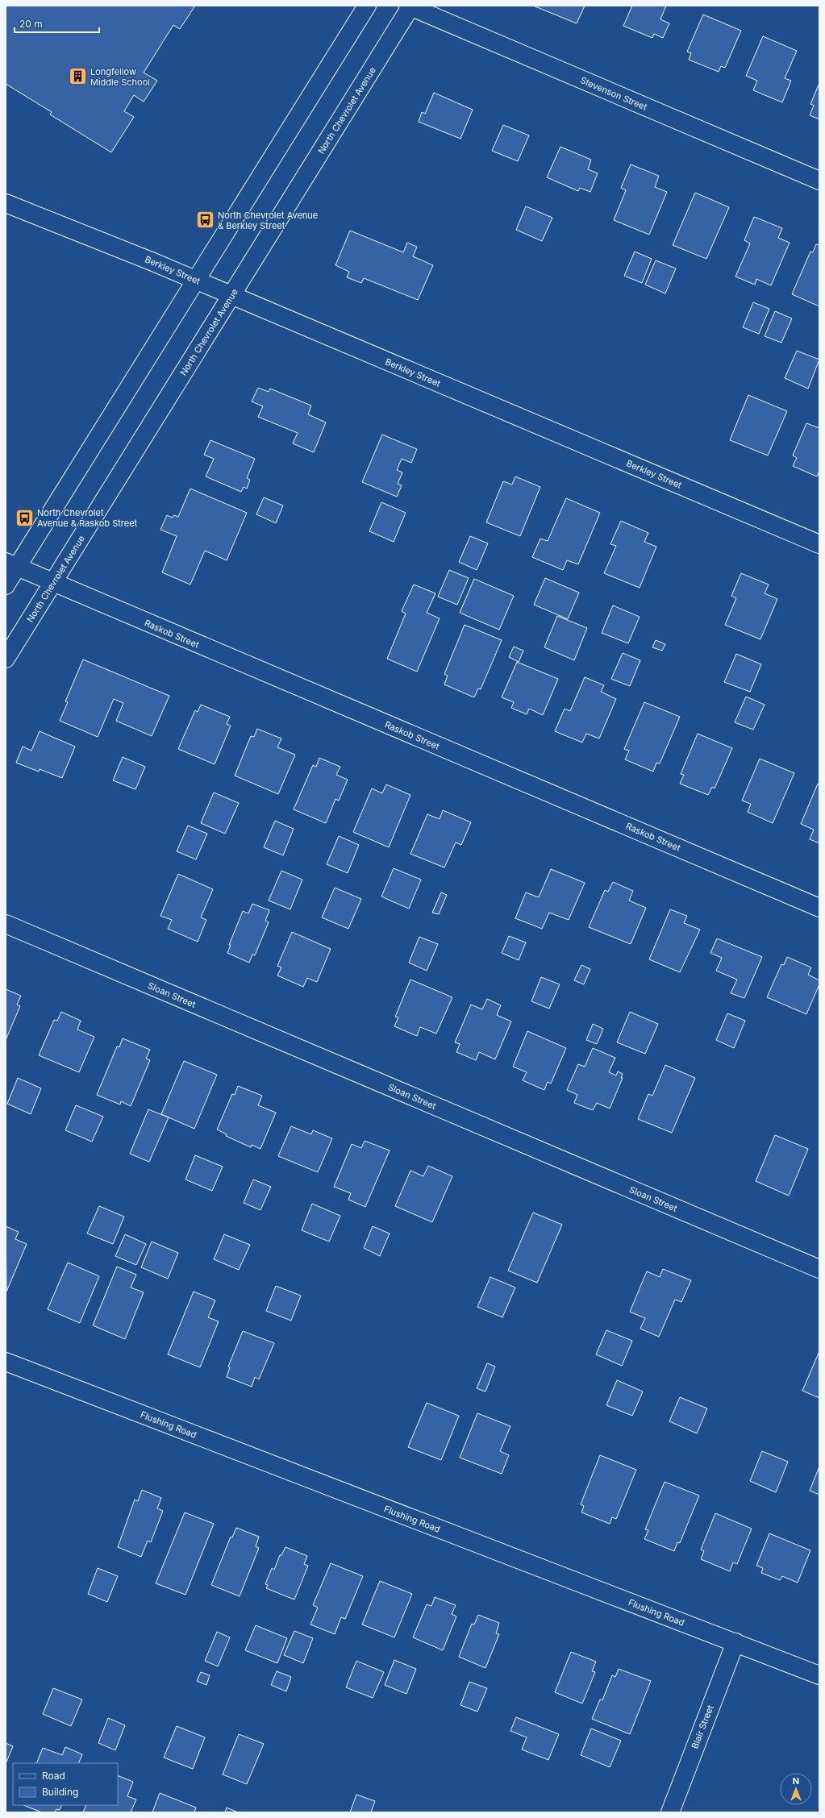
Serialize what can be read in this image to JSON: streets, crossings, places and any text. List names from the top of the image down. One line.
{"streets":{"street":["Stevenson Street","North Chevrolet Avenue","Berkley Street","Raskob Street","Sloan Street","Flushing Road","Blair Street"]},"crossings":[["Stevenson Street","North Chevrolet Avenue"],["North Chevrolet Avenue","Berkley Street"],["North Chevrolet Avenue","Raskob Street"],["Flushing Road","Blair Street"]],"places":{"building":["Longfellow Middle School"],"bus stop":["North Chevrolet Avenue & Berkley Street","North Chevrolet Avenue & Raskob Street"]},"legend":["Road","Building"],"scale_bar":"20 m","north":"top"}
